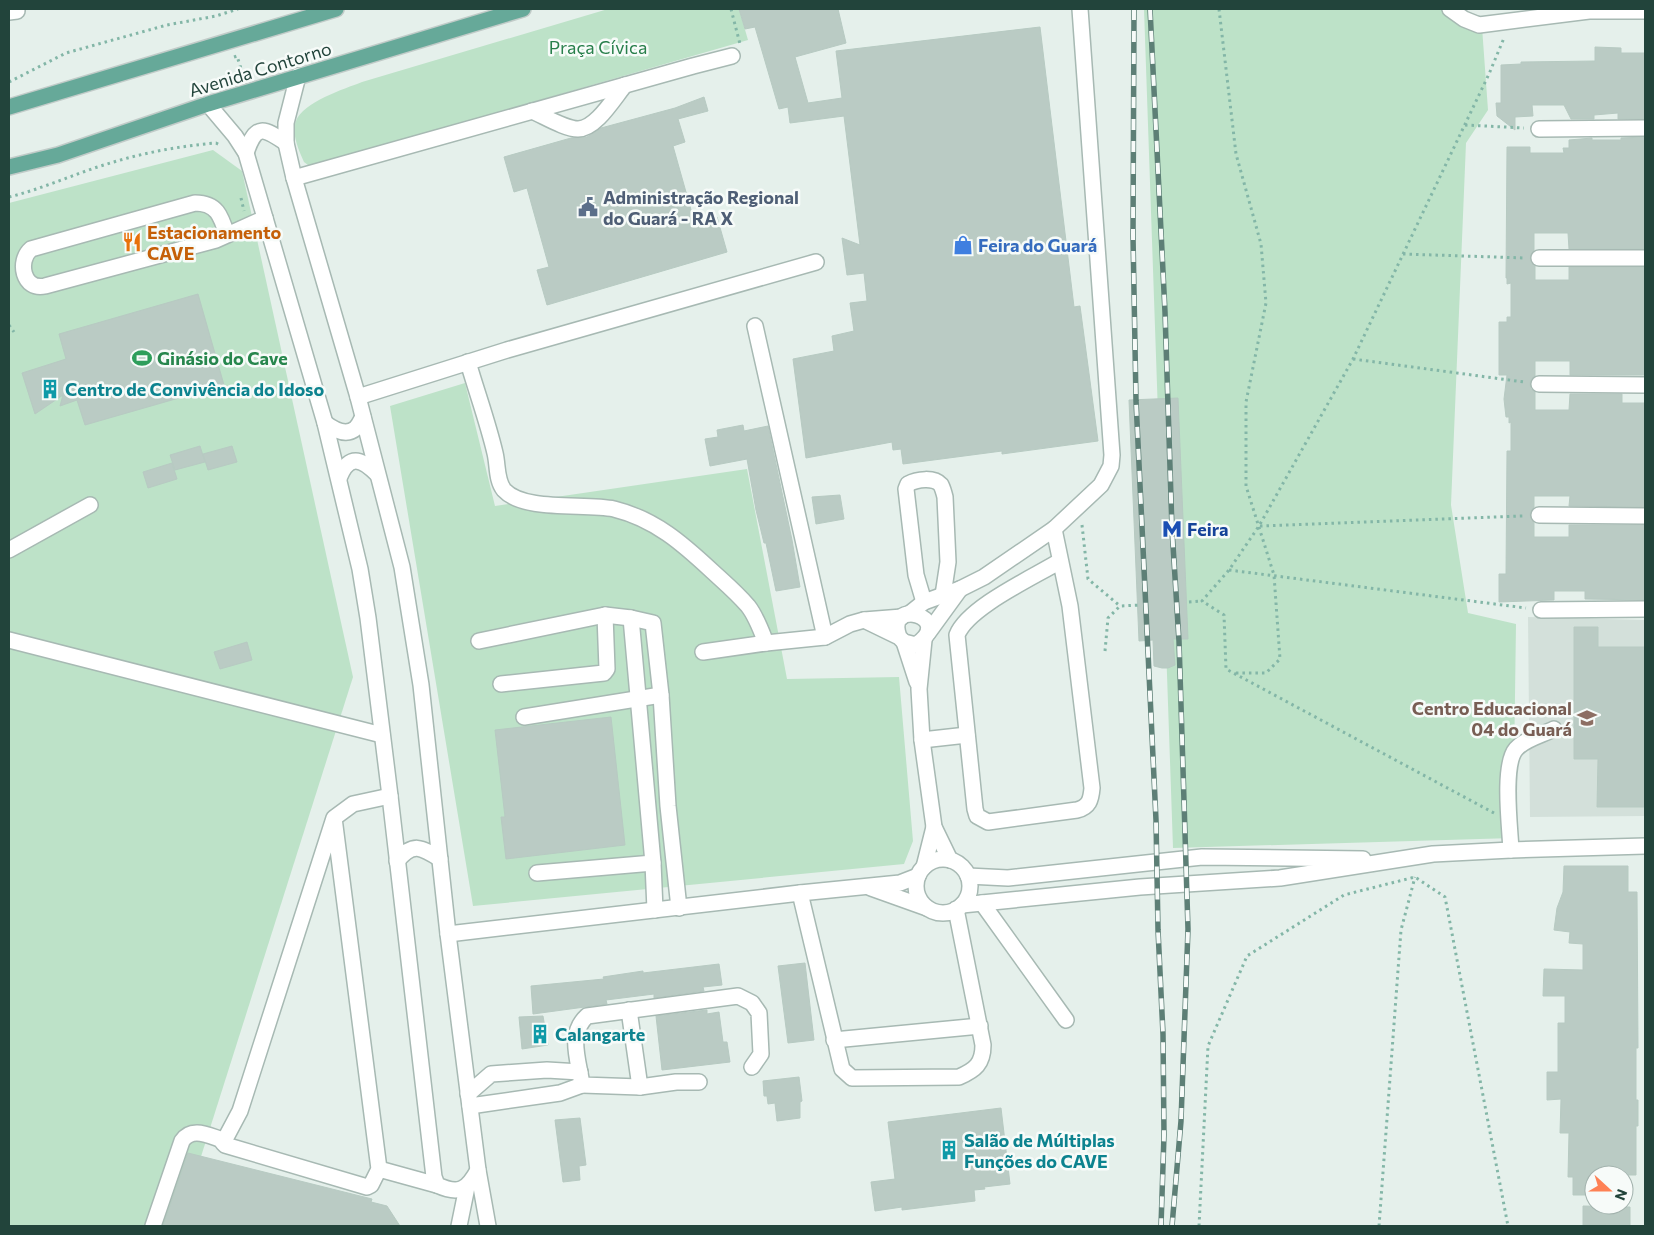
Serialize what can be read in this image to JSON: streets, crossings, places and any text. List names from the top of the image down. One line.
{"streets":{"main road":["Avenida Contorno"]},"parks":["Praça Cívica"],"places":{"public building":["Administração Regional do Guará - RA X"],"restaurant":["Estacionamento CAVE"],"shop":["Feira do Guará"],"sports":["Ginásio do Cave"],"building":["Centro de Convivência do Idoso","Calangarte","Salão de Múltiplas Funções do CAVE"],"metro station":["Feira"],"school or university":["Centro Educacional 04 do Guará"]},"north":"right"}
